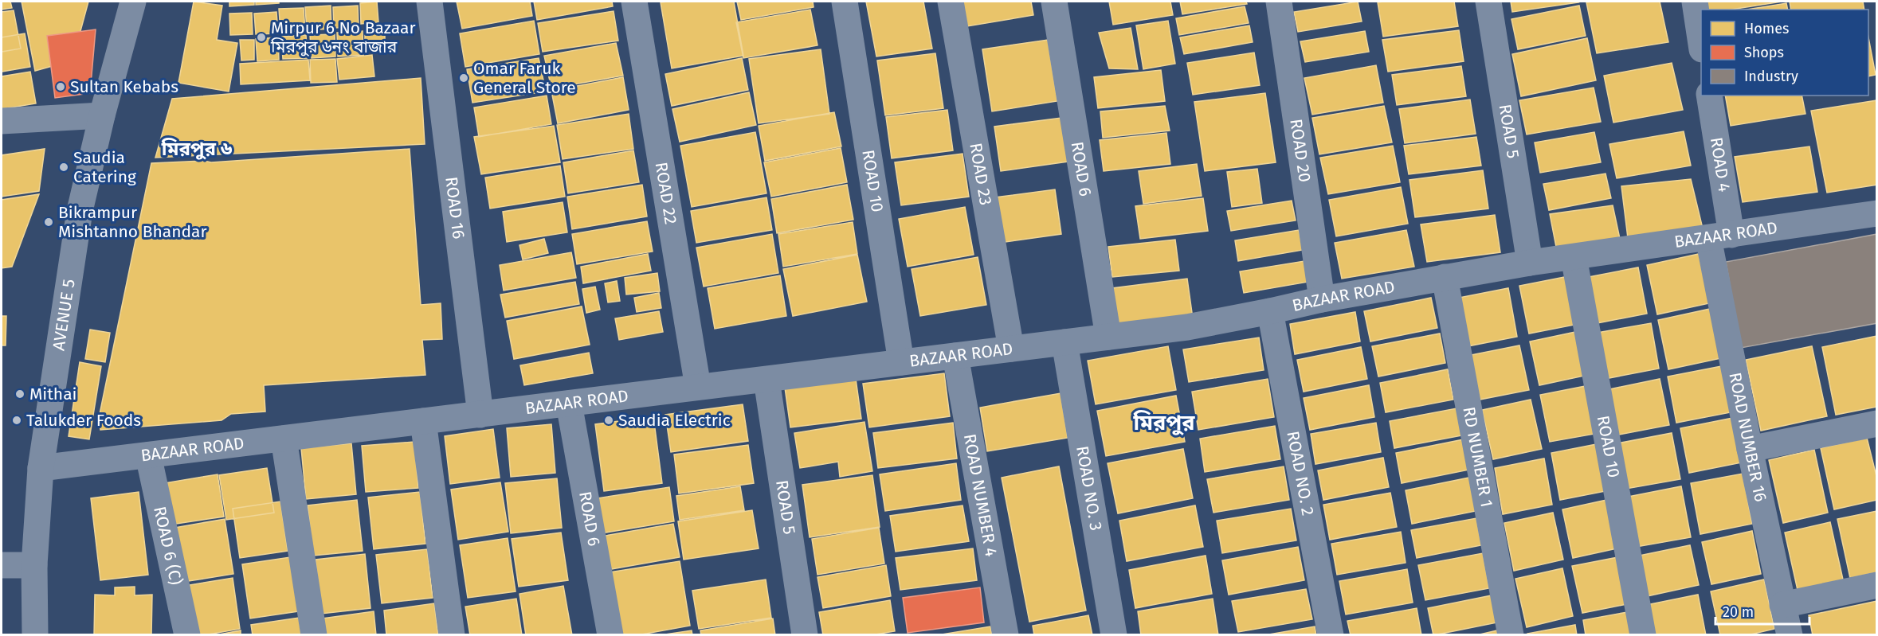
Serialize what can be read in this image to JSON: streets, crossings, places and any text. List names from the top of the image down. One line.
{"streets":{"street":["ROAD 5","ROAD 20","ROAD 4","ROAD 6","ROAD 23","ROAD 10","ROAD 22","ROAD 16","BAZAAR ROAD","AVENUE 5","ROAD NUMBER 16","RD NUMBER 1","ROAD NO. 2","ROAD NO. 3","ROAD NUMBER 4","ROAD 6 (C)"]},"crossings":[["ROAD 5","BAZAAR ROAD"],["ROAD 20","BAZAAR ROAD"],["ROAD 4","BAZAAR ROAD"],["ROAD 4","ROAD NUMBER 16"],["ROAD 6","BAZAAR ROAD"],["ROAD 23","BAZAAR ROAD"],["ROAD 10","BAZAAR ROAD"],["ROAD 22","BAZAAR ROAD"],["ROAD 16","BAZAAR ROAD"],["BAZAAR ROAD","AVENUE 5"],["BAZAAR ROAD","ROAD NUMBER 16"],["BAZAAR ROAD","RD NUMBER 1"],["BAZAAR ROAD","ROAD NO. 2"],["BAZAAR ROAD","ROAD NO. 3"],["BAZAAR ROAD","ROAD NUMBER 4"],["BAZAAR ROAD","ROAD 6 (C)"]],"districts":["মিরপুর ৬","মিরপুর"],"places":["Mirpur 6 No Bazaar মিরপুর ৬নং বাজার","Omar Faruk General Store","Sultan Kebabs","Saudia Catering","Bikrampur Mishtanno Bhandar","Mithai","Talukder Foods","Saudia Electric"],"legend":["Homes","Shops","Industry"],"scale_bar":"20 m"}
